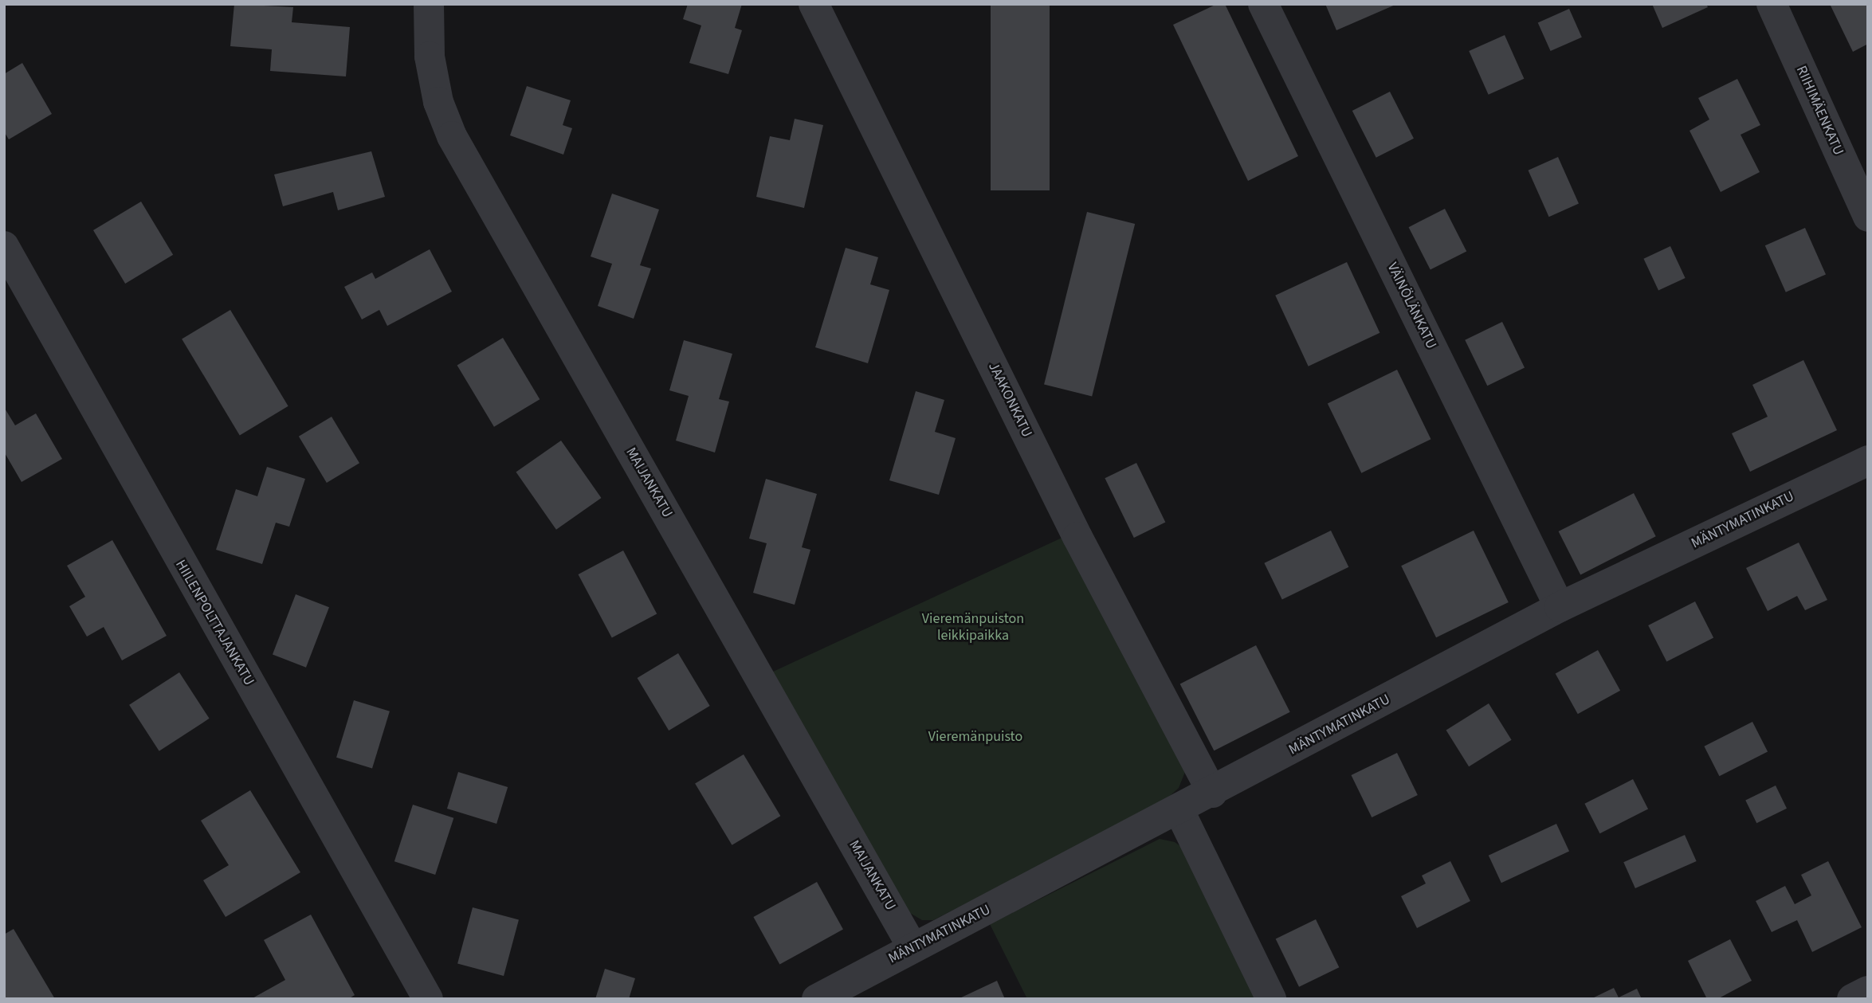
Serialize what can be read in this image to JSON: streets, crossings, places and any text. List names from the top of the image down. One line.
{"streets":{"street":["RIIHIMÄENKATU","VÄINÖLÄNKATU","JAAKONKATU","MAIJANKATU","MÄNTYMATINKATU","HIILENPOLTTAJANKATU"]},"crossings":[["VÄINÖLÄNKATU","MÄNTYMATINKATU"],["JAAKONKATU","MÄNTYMATINKATU"],["MAIJANKATU","MÄNTYMATINKATU"]],"parks":["Vieremänpuiston leikkipaikka","Vieremänpuisto"]}
